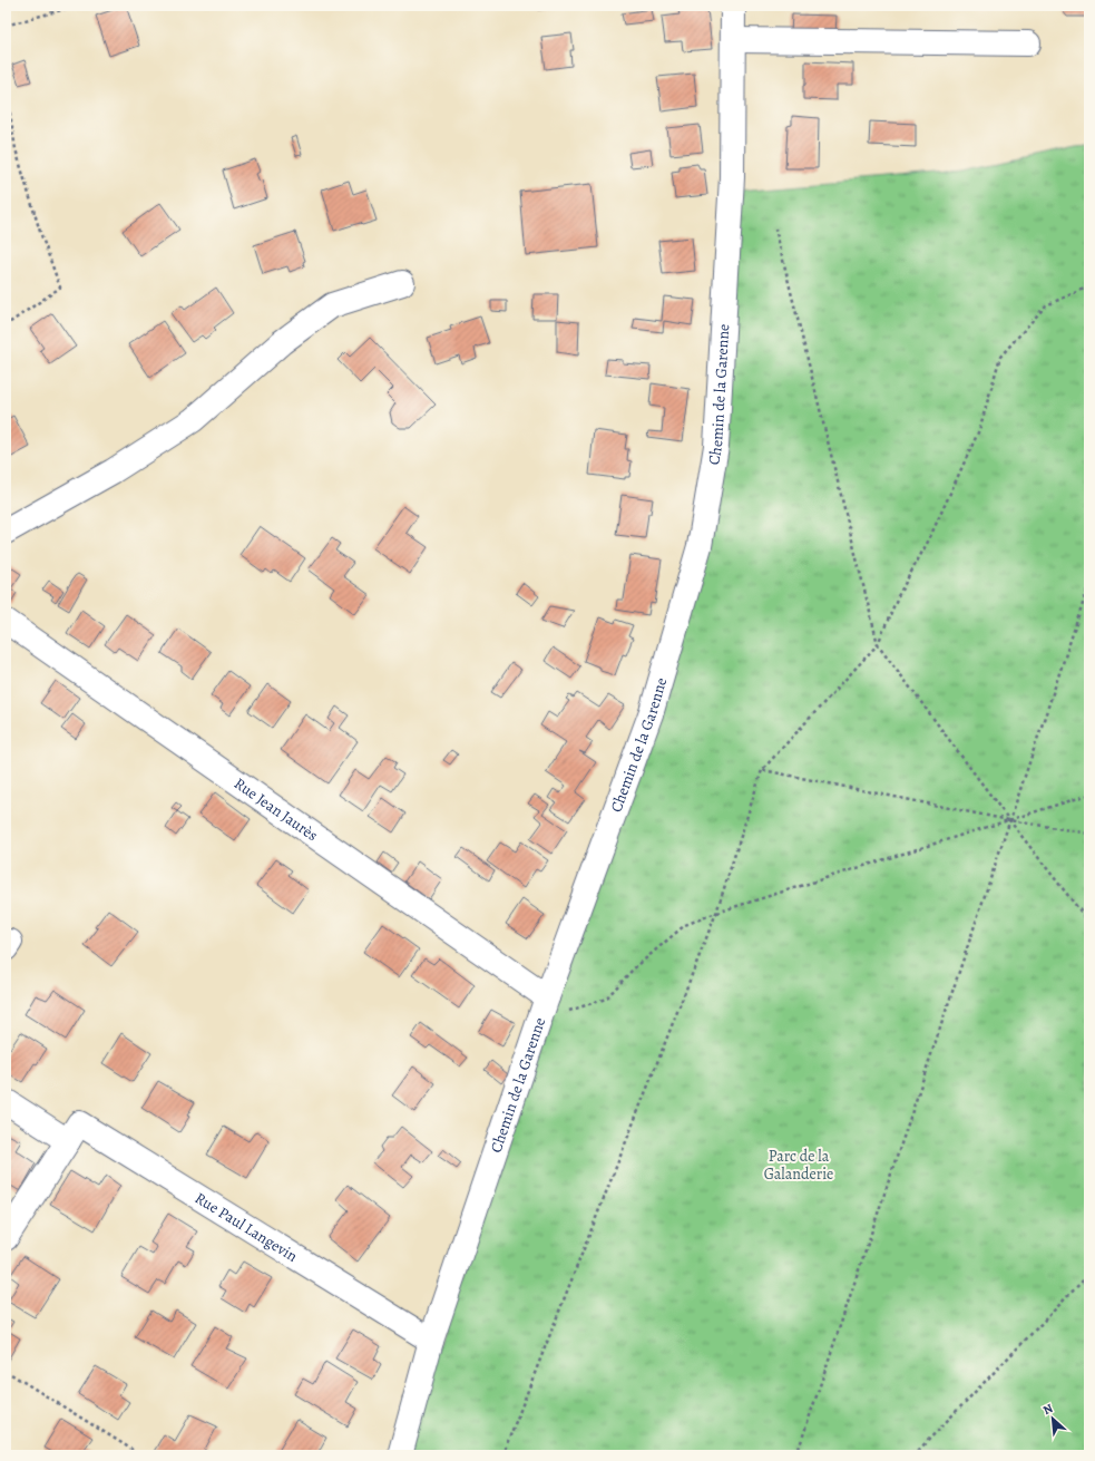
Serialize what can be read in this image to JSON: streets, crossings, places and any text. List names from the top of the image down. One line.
{"streets":{"street":["Chemin de la Garenne","Rue Jean Jaurès","Rue Paul Langevin"]},"crossings":[["Chemin de la Garenne","Rue Jean Jaurès"],["Chemin de la Garenne","Rue Paul Langevin"]],"parks":["Parc de la Galanderie"],"north":"top left"}
